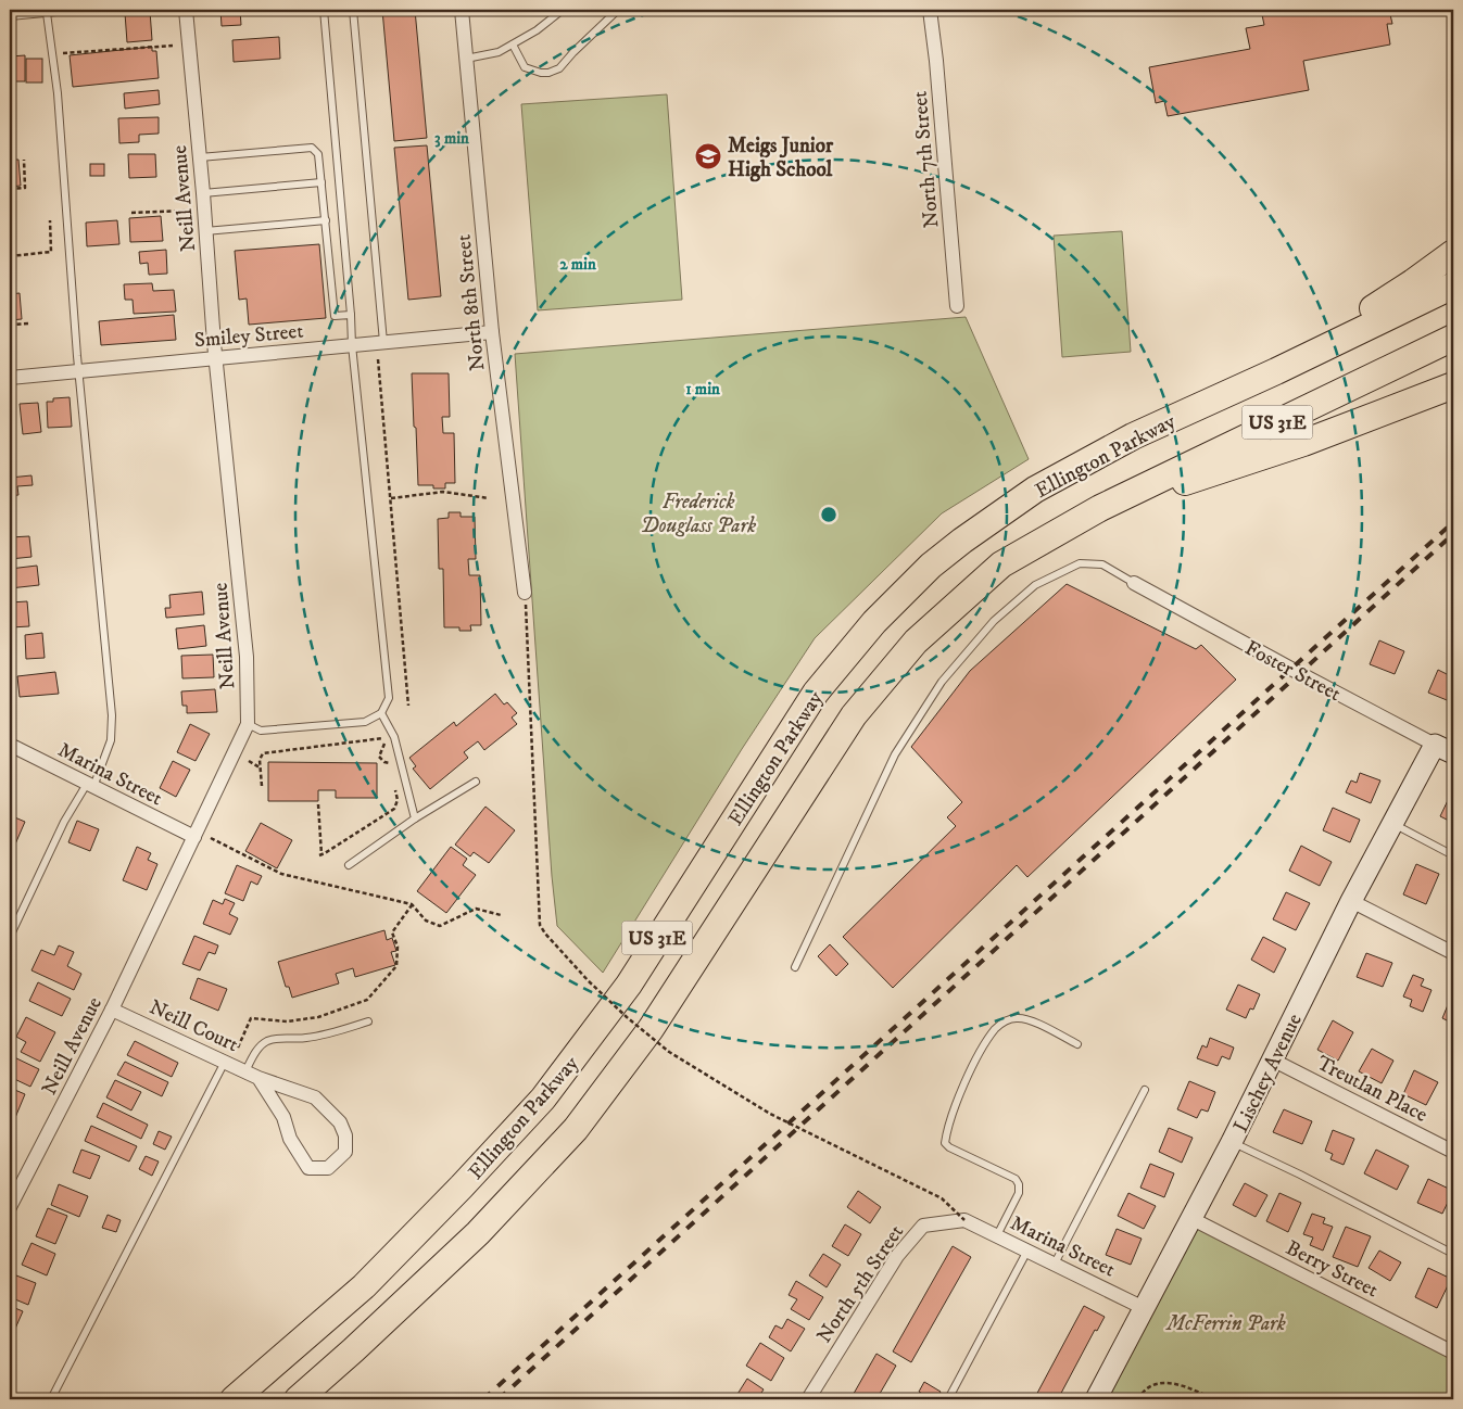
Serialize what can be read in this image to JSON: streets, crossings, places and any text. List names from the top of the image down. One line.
{"streets":{"highway":["US 31E","Ellington Parkway"],"street":["North 7th Street","Neill Avenue","North 8th Street","Smiley Street","Foster Street","Marina Street","Neill Court","Lischey Avenue","Treutlan Place","Berry Street","North 5th Street"]},"crossings":[["Neill Avenue","Smiley Street"],["Neill Avenue","Marina Street"],["Neill Avenue","Neill Court"],["North 8th Street","Smiley Street"],["Foster Street","Lischey Avenue"],["Marina Street","Lischey Avenue"],["Marina Street","North 5th Street"],["Lischey Avenue","Treutlan Place"],["Lischey Avenue","Berry Street"]],"parks":["Frederick Douglass Park","McFerrin Park"],"places":{"school or university":["Meigs Junior High School"]},"rings":["3 min","2 min","1 min"]}
